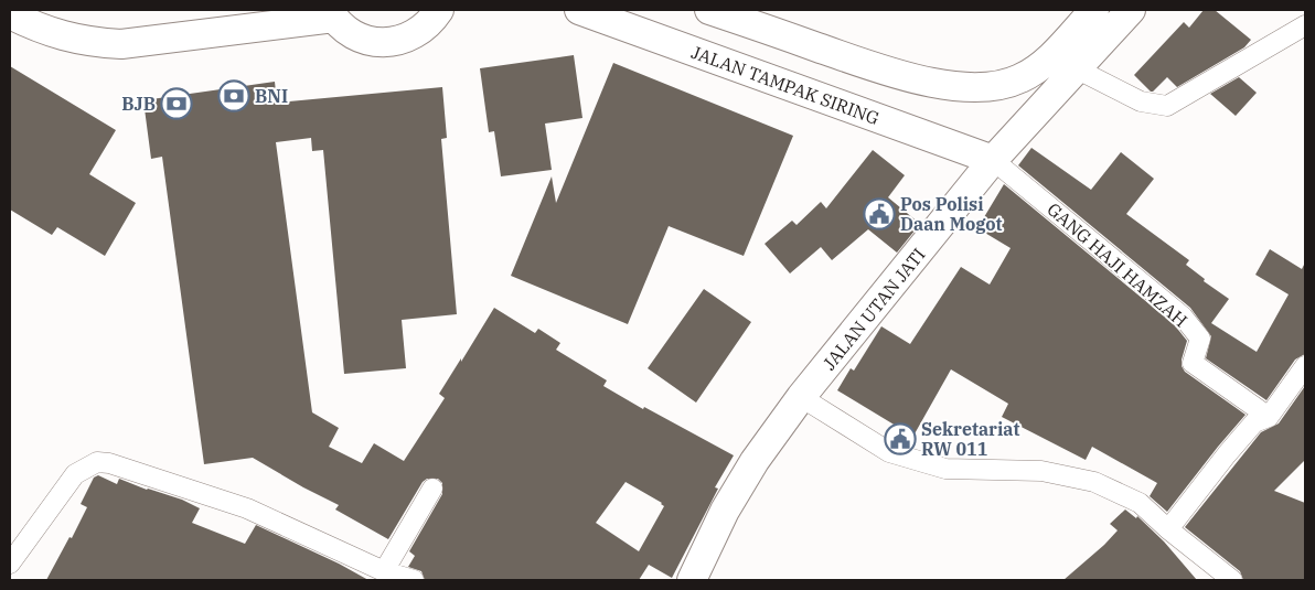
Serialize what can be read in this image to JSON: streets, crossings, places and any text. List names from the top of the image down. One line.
{"streets":{"main road":["JALAN TAMPAK SIRING","JALAN UTAN JATI"],"street":["GANG HAJI HAMZAH"]},"crossings":[["JALAN TAMPAK SIRING","GANG HAJI HAMZAH"],["JALAN TAMPAK SIRING","JALAN UTAN JATI"],["GANG HAJI HAMZAH","JALAN UTAN JATI"]],"places":{"bank":["BNI","BJB"],"public building":["Pos Polisi Daan Mogot","Sekretariat RW 011"]}}
